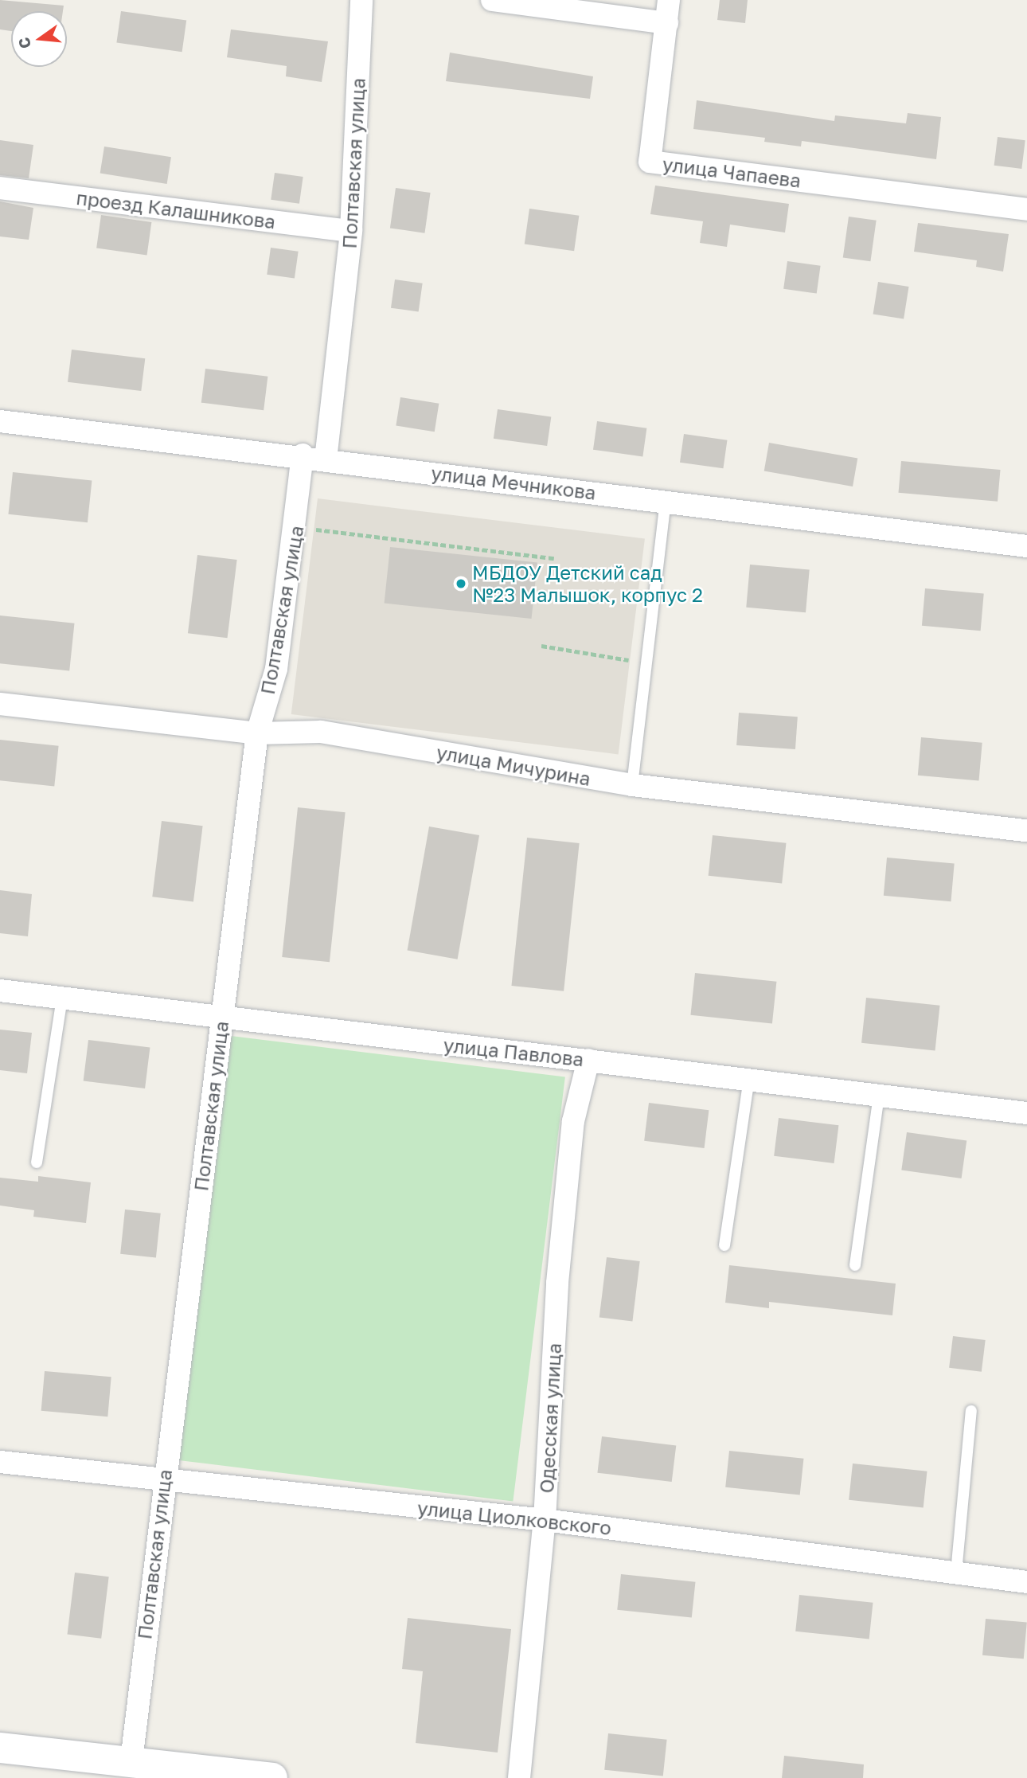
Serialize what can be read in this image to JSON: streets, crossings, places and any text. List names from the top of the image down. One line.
{"streets":{"street":["Полтавская улица","улица Чапаева","проезд Калашникова","улица Мечникова","улица Мичурина","улица Павлова","Одесская улица","улица Циолковского"]},"crossings":[["Полтавская улица","проезд Калашникова"],["Полтавская улица","улица Мечникова"],["Полтавская улица","улица Мичурина"],["Полтавская улица","улица Павлова"],["Полтавская улица","улица Циолковского"],["улица Павлова","Одесская улица"],["Одесская улица","улица Циолковского"]],"places":["МБДОУ Детский сад №23 Малышок, корпус 2"],"north":"left"}
